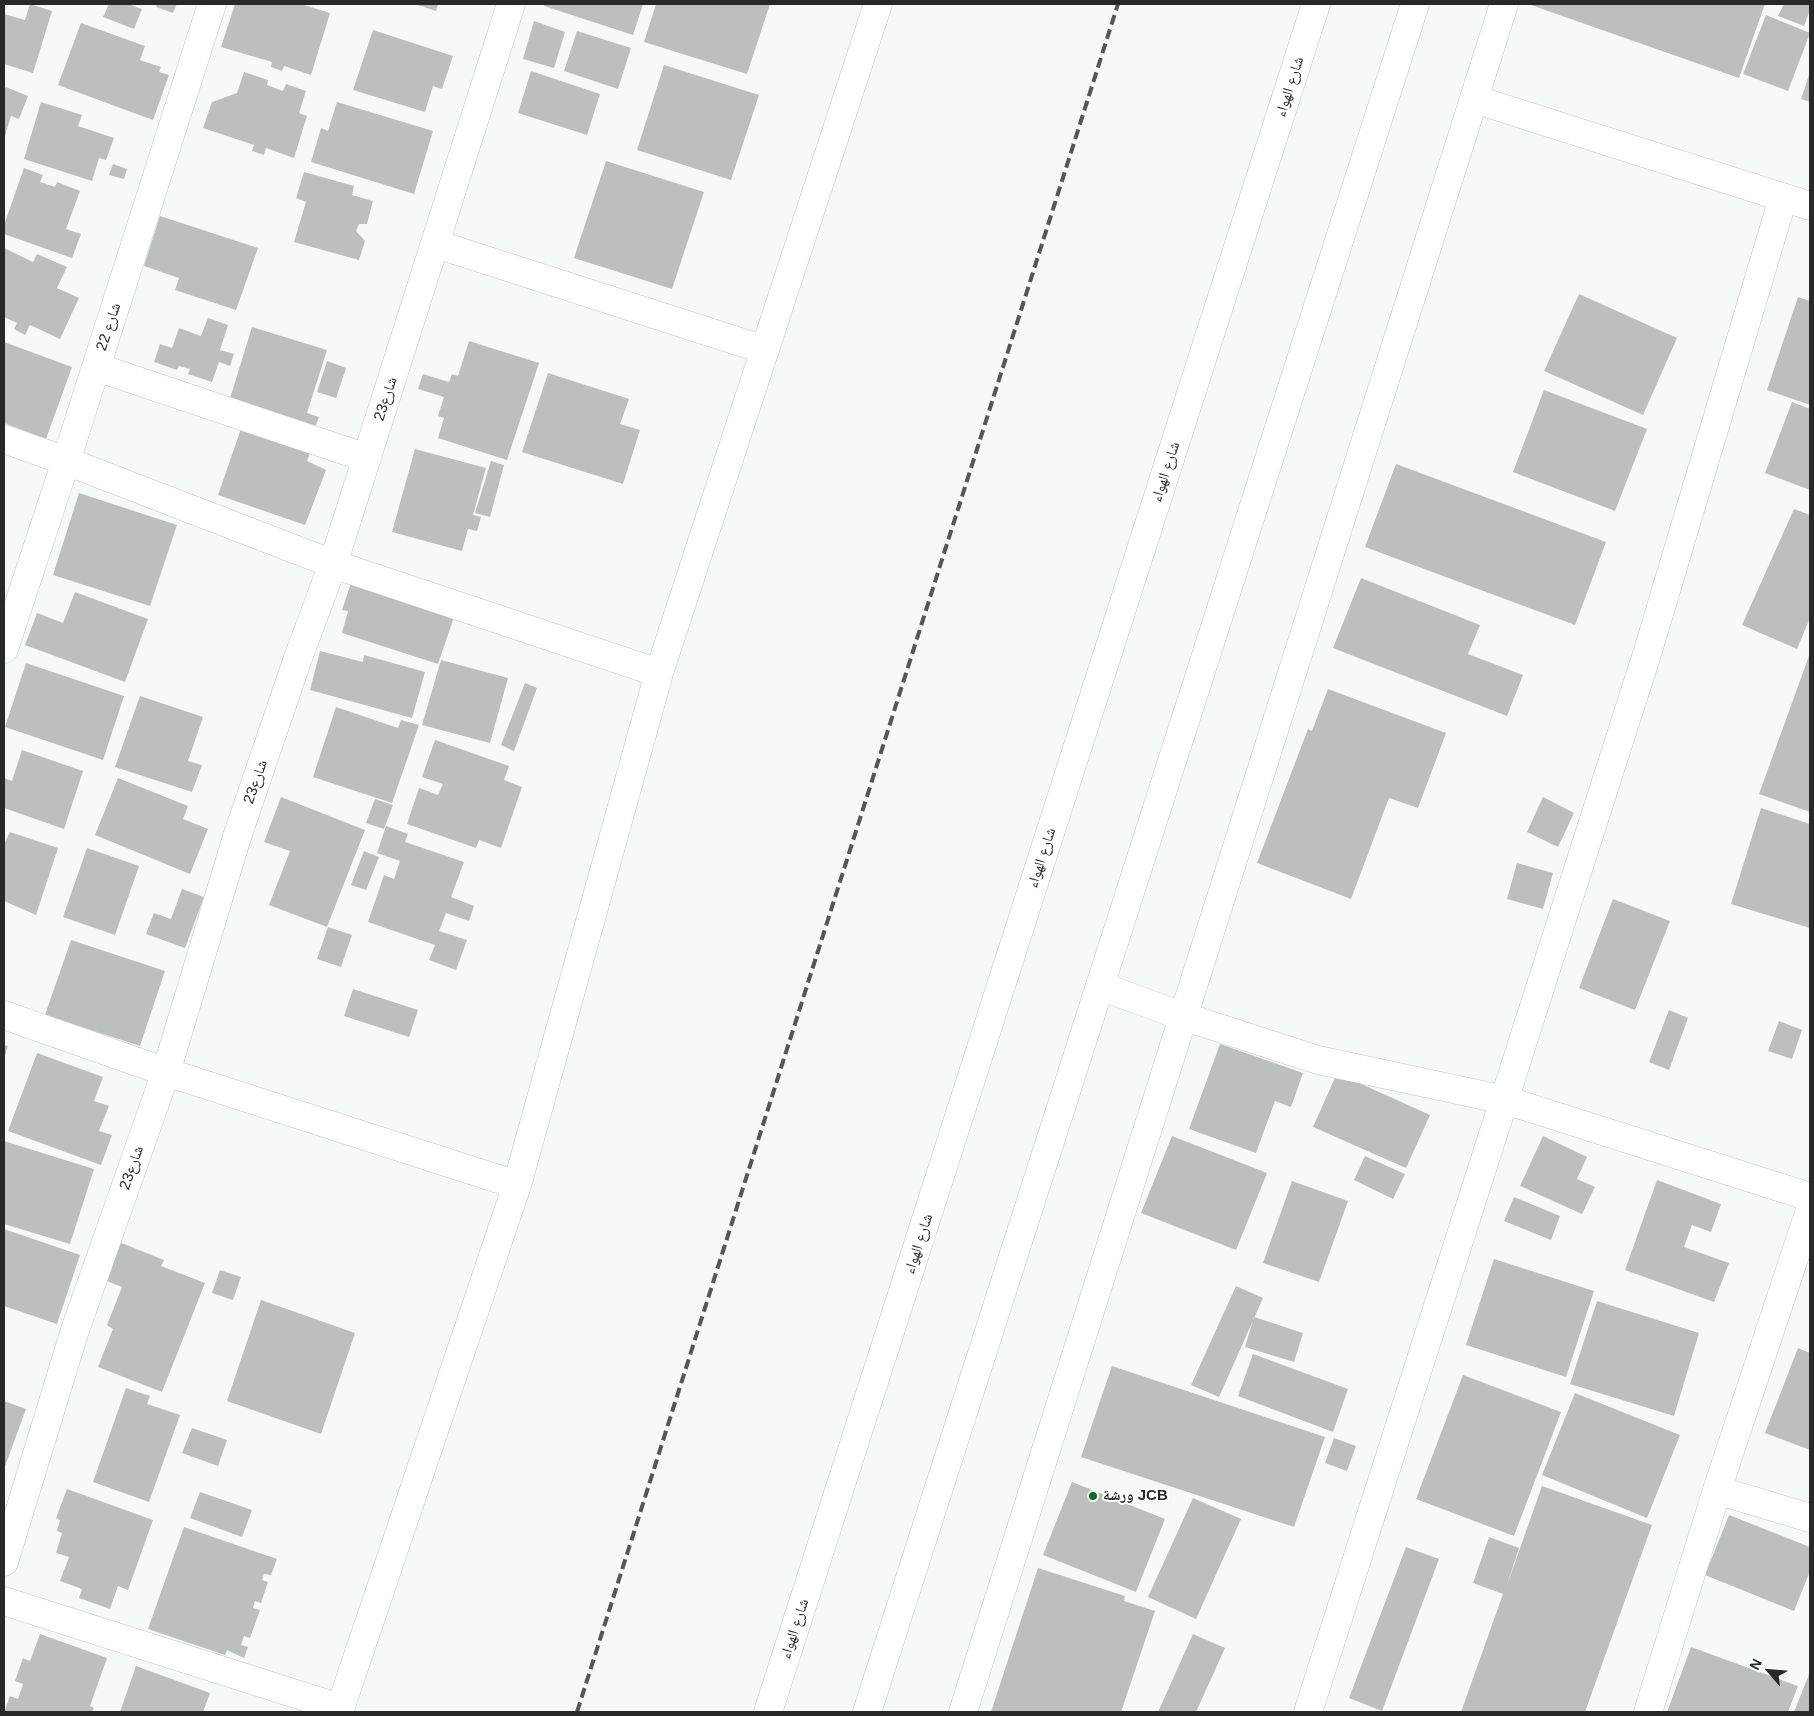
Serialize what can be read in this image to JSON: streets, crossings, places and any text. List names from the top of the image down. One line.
{"streets":{"main road":["شارع الهواء","شارع 22","شارع23"]},"places":["ورشة JCB"],"north":"top left"}
